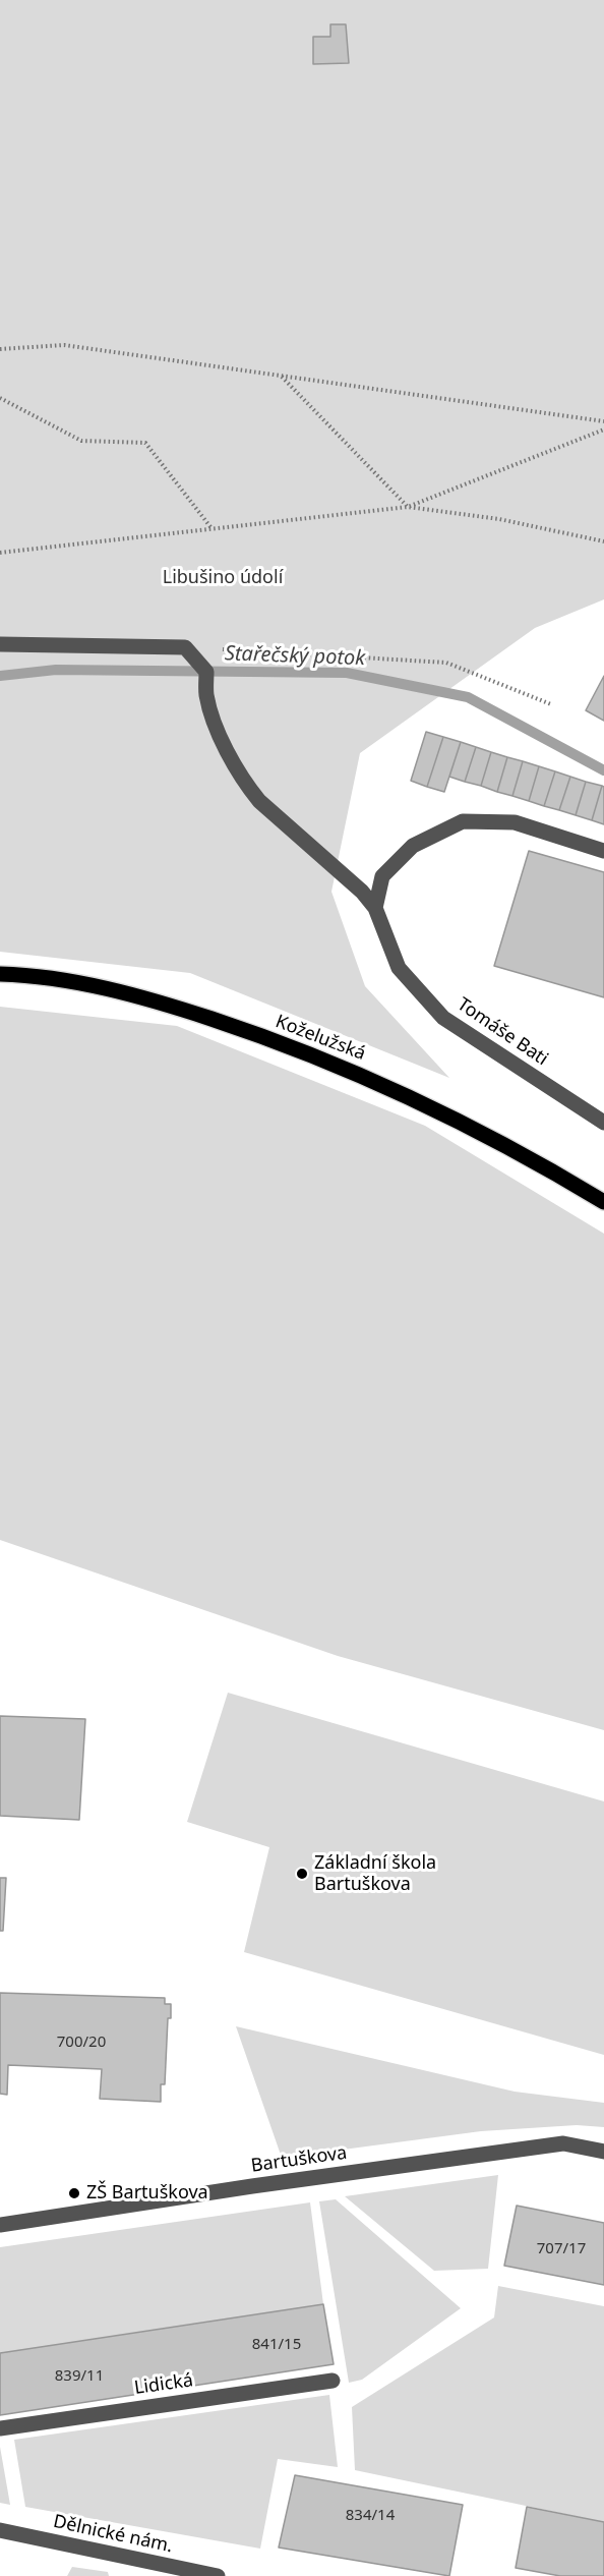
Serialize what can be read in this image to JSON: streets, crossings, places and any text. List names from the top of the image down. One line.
{"streets":{"main road":["Koželužská"],"street":["Tomáše Bati","Bartuškova","Lidická","Dělnické nám."]},"water":["Stařečský potok"],"parks":["Libušino údolí"],"places":["Základní škola Bartuškova","ZŠ Bartuškova"],"house_numbers":["700/20","707/17","841/15","839/11","834/14"]}
